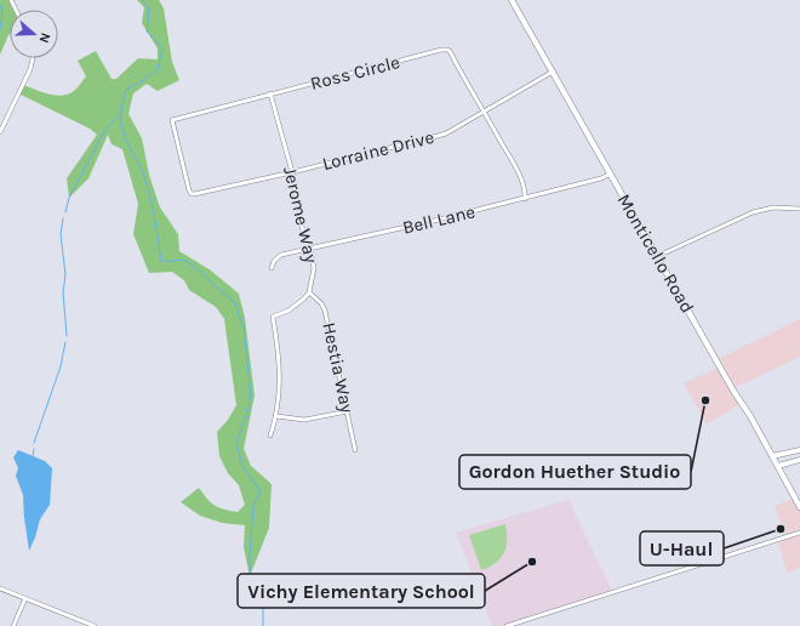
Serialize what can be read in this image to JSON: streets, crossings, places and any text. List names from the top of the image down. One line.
{"streets":{"main road":["Monticello Road"],"street":["Ross Circle","Lorraine Drive","Jerome Way","Bell Lane","Hestia Way"]},"crossings":[["Ross Circle","Lorraine Drive"],["Ross Circle","Jerome Way"],["Ross Circle","Bell Lane"],["Lorraine Drive","Jerome Way"],["Lorraine Drive","Monticello Road"],["Jerome Way","Bell Lane"],["Jerome Way","Hestia Way"],["Bell Lane","Monticello Road"]],"places":["Gordon Huether Studio","U-Haul","Vichy Elementary School"],"north":"right"}
